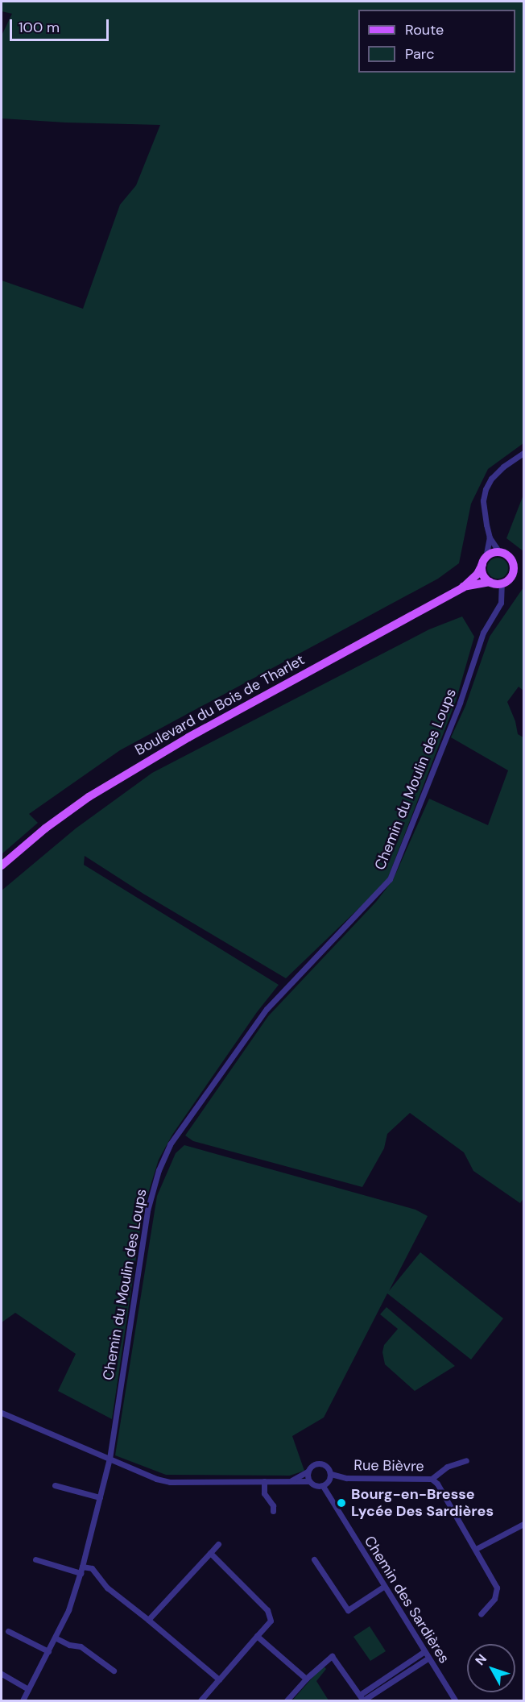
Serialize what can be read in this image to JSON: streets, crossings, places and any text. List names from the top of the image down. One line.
{"streets":{"main road":["Boulevard du Bois de Tharlet"],"street":["Chemin du Moulin des Loups","Rue Bièvre","Chemin des Sardières"]},"crossings":[["Boulevard du Bois de Tharlet","Chemin du Moulin des Loups"],["Rue Bièvre","Chemin des Sardières"]],"places":["Bourg-en-Bresse Lycée Des Sardières"],"legend":["Route","Parc"],"scale_bar":"100 m","north":"top left"}
